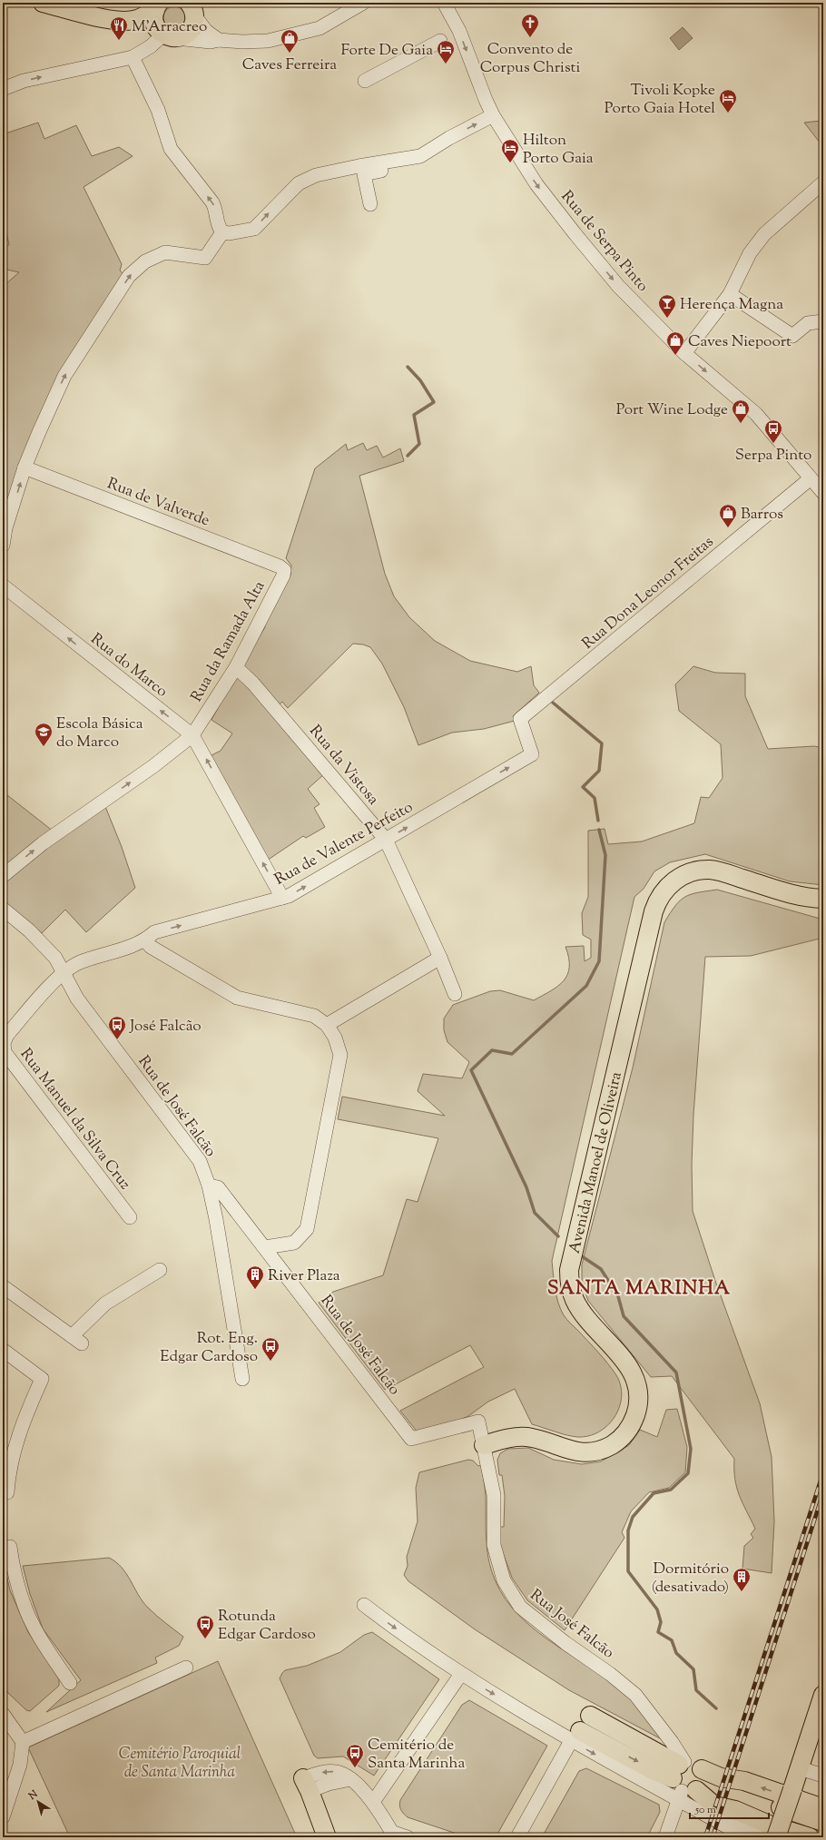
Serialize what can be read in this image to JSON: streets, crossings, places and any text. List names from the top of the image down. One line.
{"streets":{"main road":["Avenida Manoel de Oliveira"],"street":["Rua de Serpa Pinto","Rua de Valverde","Rua Dona Leonor Freitas","Rua da Ramada Alta","Rua do Marco","Rua da Vistosa","Rua de Valente Perfeito","Rua de José Falcão","Rua Manuel da Silva Cruz","Rua José Falcão"]},"crossings":[["Rua de Serpa Pinto","Rua Dona Leonor Freitas"],["Rua de Valverde","Rua da Ramada Alta"],["Rua Dona Leonor Freitas","Rua de Valente Perfeito"],["Rua da Ramada Alta","Rua do Marco"],["Rua da Ramada Alta","Rua da Vistosa"],["Rua do Marco","Rua de Valente Perfeito"],["Rua da Vistosa","Rua de Valente Perfeito"],["Rua de Valente Perfeito","Rua de José Falcão"],["Rua de Valente Perfeito","Rua Manuel da Silva Cruz"],["Rua de José Falcão","Rua Manuel da Silva Cruz"],["Rua de José Falcão","Avenida Manoel de Oliveira"],["Rua de José Falcão","Rua José Falcão"],["Avenida Manoel de Oliveira","Rua José Falcão"]],"one_way":["Rua de Serpa Pinto","Rua da Ramada Alta","Rua do Marco","Rua de Valente Perfeito"],"districts":["SANTA MARINHA"],"parks":["Cemitério Paroquial de Santa Marinha"],"places":{"church":["Convento de Corpus Christi"],"restaurant":["M'Arracreo"],"shop":["Caves Ferreira","Caves Niepoort","Port Wine Lodge","Barros"],"hotel":["Forte De Gaia","Tivoli Kopke Porto Gaia Hotel","Hilton Porto Gaia"],"bar":["Herença Magna"],"bus stop":["Serpa Pinto","José Falcão","Rot. Eng. Edgar Cardoso","Rotunda Edgar Cardoso","Cemitério de Santa Marinha"],"school or university":["Escola Básica do Marco"],"building":["River Plaza","Dormitório (desativado)"]},"scale_bar":"50 m","north":"top left"}
